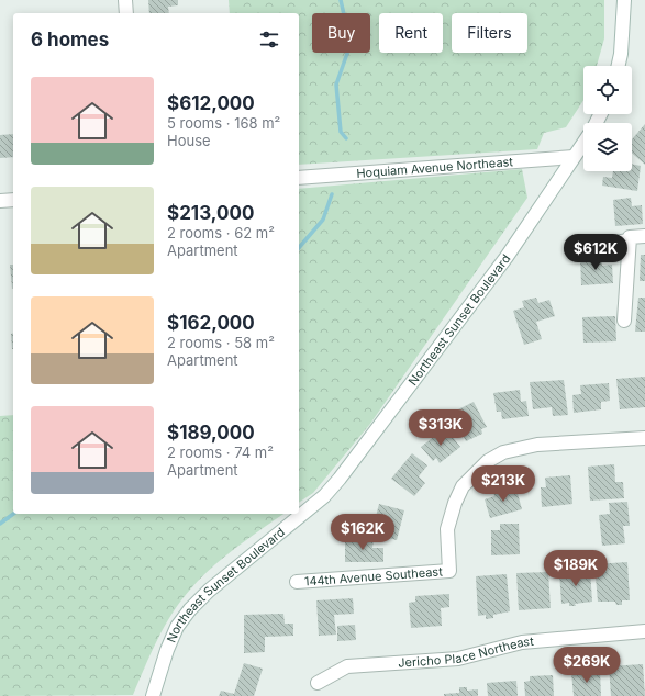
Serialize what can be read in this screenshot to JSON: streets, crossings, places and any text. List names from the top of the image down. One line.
{"streets":{"street":["Hoquiam Avenue Northeast","Northeast Sunset Boulevard","144th Avenue Southeast","Jericho Place Northeast"]},"crossings":[["Hoquiam Avenue Northeast","Northeast Sunset Boulevard"]],"page":{"chip":["Buy","Rent","Filters"],"heading":"6 homes","list":[{"name":"$612,000","note":"5 rooms · 168 m² · House"},{"name":"$213,000","note":"2 rooms · 62 m² · Apartment"},{"name":"$162,000","note":"2 rooms · 58 m² · Apartment"},{"name":"$189,000","note":"2 rooms · 74 m² · Apartment"}],"price":["$612K","$313K","$213K","$162K","$189K","$269K"]}}
